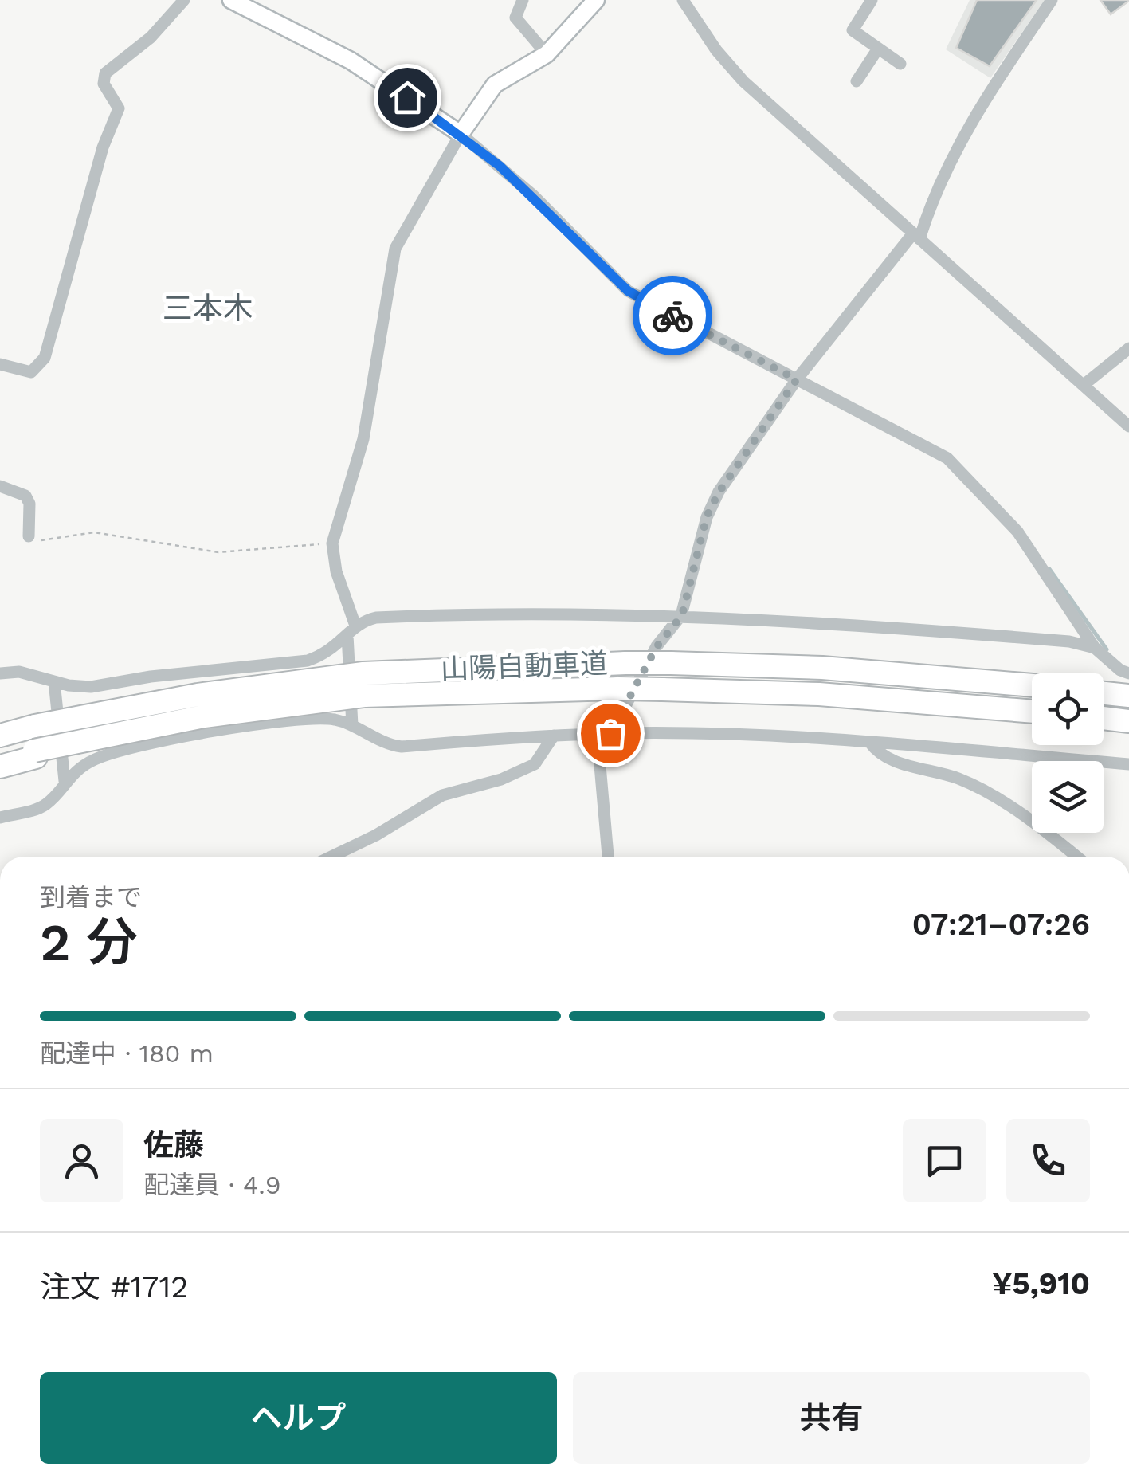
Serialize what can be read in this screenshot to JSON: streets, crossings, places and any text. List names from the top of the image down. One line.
{"streets":{"highway":["山陽自動車道"]},"districts":["三本木"],"page":{"heading":["2 分","到着まで","07:21–07:26"],"panel":["佐藤","配達員 · 4.9","注文 #1712","¥5,910"],"bar":"配達中 · 180 m","buttons":["ヘルプ","共有"]}}
